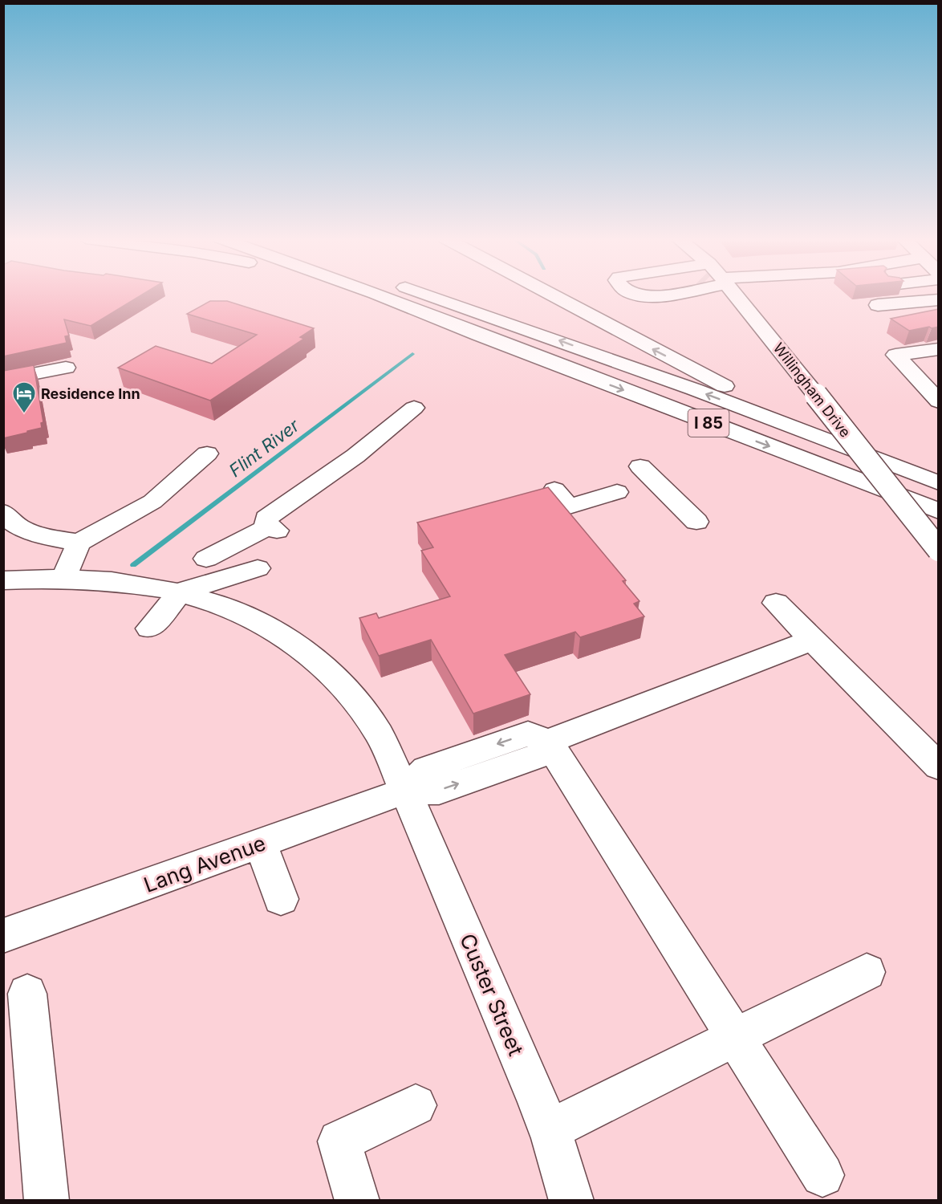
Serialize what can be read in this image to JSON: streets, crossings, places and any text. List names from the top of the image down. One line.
{"streets":{"main road":["Willingham Drive","I 85","Lang Avenue","Custer Street"]},"crossings":[["Lang Avenue","Custer Street"]],"water":["Flint River"],"places":{"hotel":["Residence Inn"]}}
